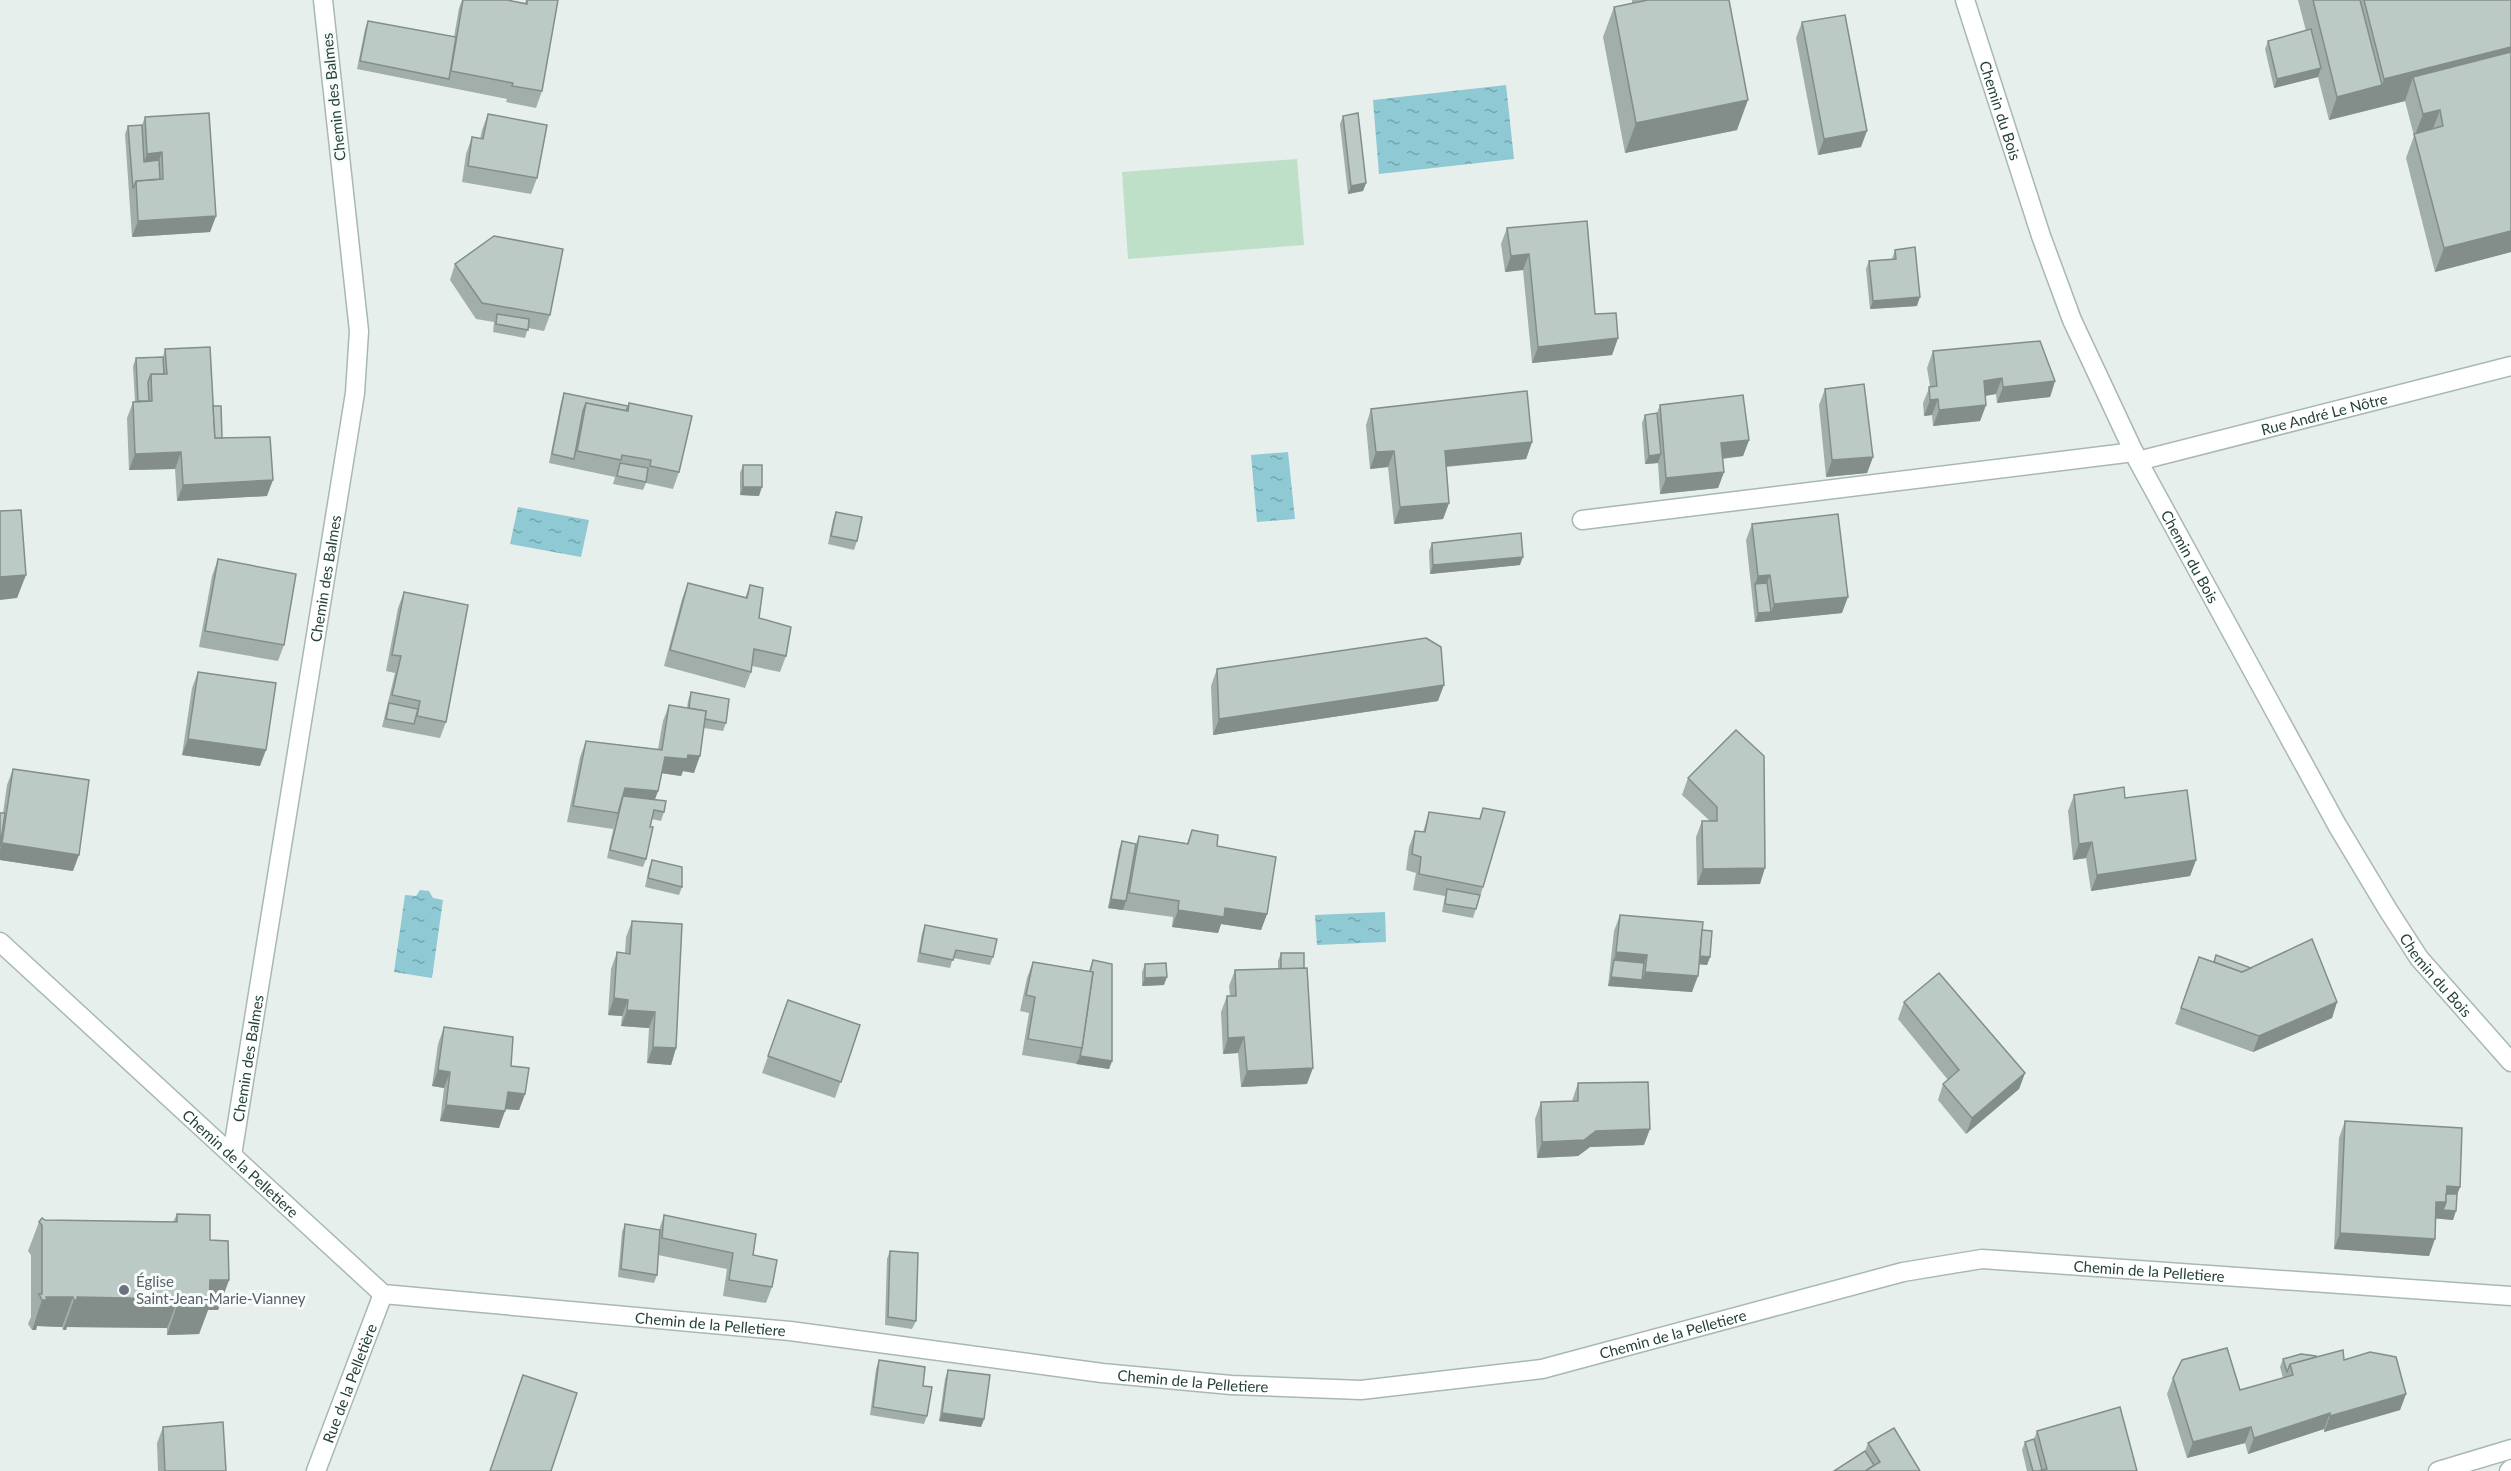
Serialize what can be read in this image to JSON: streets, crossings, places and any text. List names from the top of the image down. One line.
{"streets":{"street":["Chemin des Balmes","Chemin du Bois","Rue André Le Nôtre","Chemin de la Pelletiere","Rue de la Pelletière"]},"crossings":[["Chemin des Balmes","Chemin de la Pelletiere"],["Chemin du Bois","Rue André Le Nôtre"],["Chemin de la Pelletiere","Rue de la Pelletière"]],"places":["Église Saint-Jean-Marie-Vianney"]}
